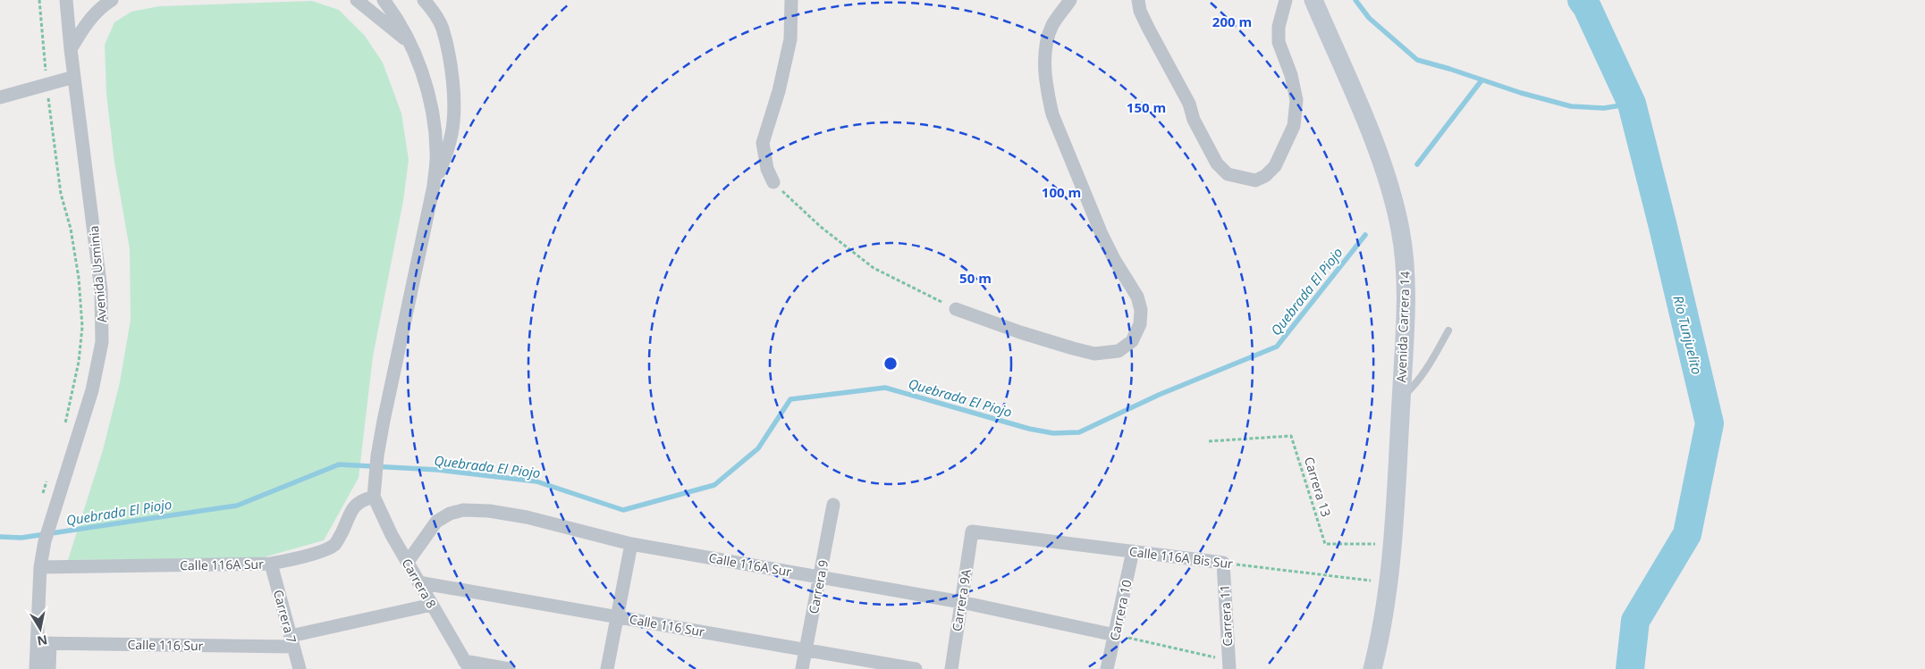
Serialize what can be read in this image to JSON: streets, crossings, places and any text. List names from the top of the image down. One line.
{"streets":{"main road":["Avenida Carrera 14"],"street":["Avenida Usminia","Calle 116A Bis Sur","Calle 116A Sur","Carrera 8","Carrera 9","Carrera 9A","Carrera 10","Carrera 11","Carrera 7","Calle 116 Sur"],"path":["Carrera 13"]},"crossings":[["Avenida Usminia","Calle 116A Sur"],["Avenida Usminia","Calle 116 Sur"],["Avenida Carrera 14","Carrera 13"],["Avenida Carrera 14","Calle 116A Bis Sur"],["Calle 116A Bis Sur","Carrera 9A"],["Calle 116A Bis Sur","Carrera 10"],["Calle 116A Bis Sur","Carrera 11"],["Calle 116A Sur","Carrera 8"],["Calle 116A Sur","Carrera 9"],["Calle 116A Sur","Carrera 9A"],["Calle 116A Sur","Carrera 10"],["Calle 116A Sur","Carrera 7"],["Carrera 8","Calle 116 Sur"],["Carrera 9","Calle 116 Sur"],["Carrera 7","Calle 116 Sur"]],"water":["Quebrada El Piojo","Río Tunjuelito"],"north":"bottom","rings":["200 m","150 m","100 m","50 m"]}
